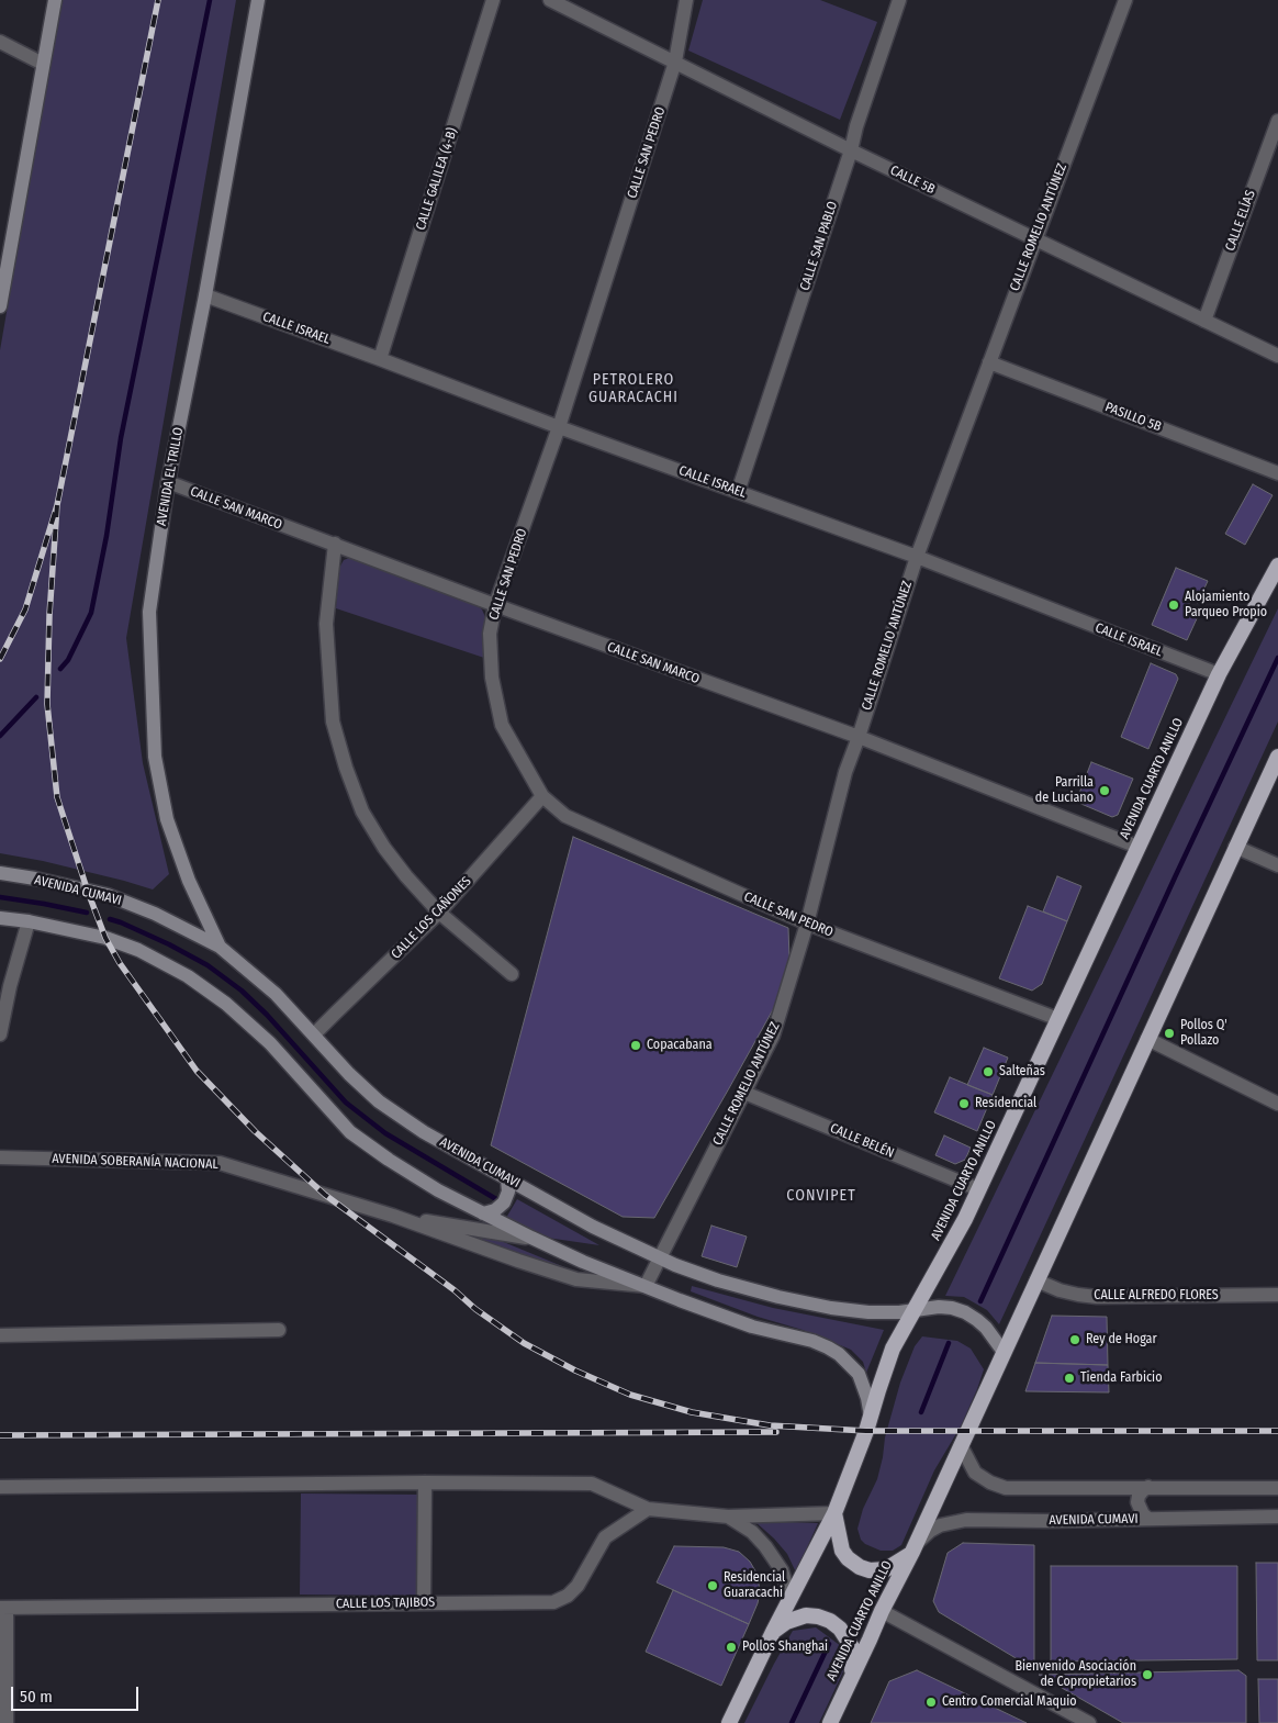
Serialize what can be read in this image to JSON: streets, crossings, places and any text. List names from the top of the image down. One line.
{"streets":{"highway":["AVENIDA CUARTO ANILLO"],"main road":["AVENIDA EL TRILLO","AVENIDA CUMAVI"],"street":["CALLE SAN PEDRO","CALLE GALILEA (4-B)","CALLE 5B","CALLE ELÍAS","CALLE ROMELIO ANTÚNEZ","CALLE SAN PABLO","CALLE ISRAEL","PASILLO 5B","CALLE SAN MARCO","CALLE LOS CAÑONES","CALLE BELÉN","AVENIDA SOBERANÍA NACIONAL","CALLE ALFREDO FLORES","CALLE LOS TAJIBOS"]},"crossings":[["CALLE SAN PEDRO","CALLE 5B"],["CALLE SAN PEDRO","CALLE ROMELIO ANTÚNEZ"],["CALLE SAN PEDRO","CALLE ISRAEL"],["CALLE SAN PEDRO","CALLE SAN MARCO"],["CALLE SAN PEDRO","AVENIDA CUARTO ANILLO"],["CALLE SAN PEDRO","CALLE LOS CAÑONES"],["CALLE GALILEA (4-B)","CALLE ISRAEL"],["CALLE 5B","CALLE ELÍAS"],["CALLE 5B","CALLE ROMELIO ANTÚNEZ"],["CALLE 5B","CALLE SAN PABLO"],["CALLE ROMELIO ANTÚNEZ","CALLE ISRAEL"],["CALLE ROMELIO ANTÚNEZ","PASILLO 5B"],["CALLE ROMELIO ANTÚNEZ","CALLE SAN MARCO"],["CALLE ROMELIO ANTÚNEZ","AVENIDA CUMAVI"],["CALLE ROMELIO ANTÚNEZ","CALLE BELÉN"],["CALLE ROMELIO ANTÚNEZ","AVENIDA SOBERANÍA NACIONAL"],["CALLE SAN PABLO","CALLE ISRAEL"],["CALLE ISRAEL","AVENIDA EL TRILLO"],["CALLE ISRAEL","AVENIDA CUARTO ANILLO"],["AVENIDA EL TRILLO","CALLE SAN MARCO"],["AVENIDA EL TRILLO","AVENIDA CUMAVI"],["CALLE SAN MARCO","AVENIDA CUARTO ANILLO"],["AVENIDA CUARTO ANILLO","AVENIDA CUMAVI"],["AVENIDA CUARTO ANILLO","CALLE BELÉN"],["AVENIDA CUARTO ANILLO","CALLE ALFREDO FLORES"],["AVENIDA CUMAVI","CALLE LOS CAÑONES"]],"districts":["PETROLERO GUARACACHI","CONVIPET"],"places":["Alojamiento Parqueo Propio","Parrilla de Luciano","Pollos Q' Pollazo","Copacabana","Salteñas","Residencial","Rey de Hogar","Tienda Farbicio","Residencial Guaracachi","Pollos Shanghai","Bienvenido Asociación de Copropietarios","Centro Comercial Maquio"],"scale_bar":"50 m"}
